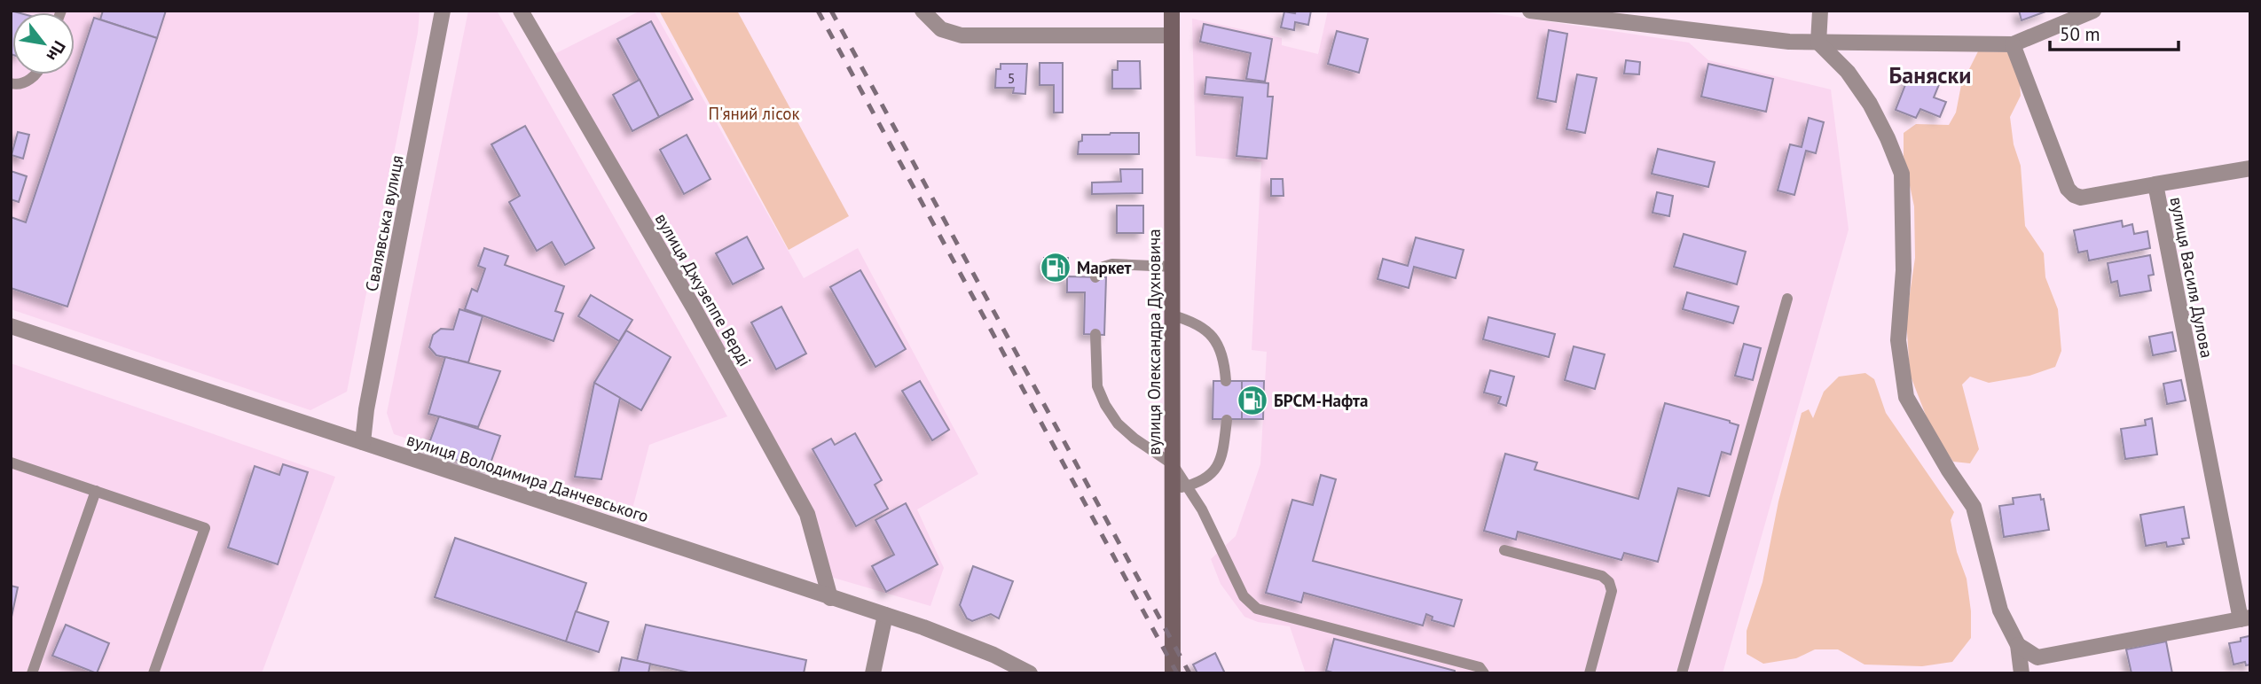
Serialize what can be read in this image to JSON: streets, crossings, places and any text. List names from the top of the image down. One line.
{"streets":{"main road":["вулиця Олександра Духновича"],"street":["Свалявська вулиця","вулиця Василя Дулова","вулиця Джузеппе Верді","вулиця Володимира Данчевського"]},"crossings":[["Свалявська вулиця","вулиця Володимира Данчевського"],["вулиця Джузеппе Верді","вулиця Володимира Данчевського"]],"districts":["Баняски"],"parks":["П'яний лісок"],"places":{"fuel station":["Маркет","БРСМ-Нафта"]},"house_numbers":["5"],"scale_bar":"50 m","north":"bottom right"}
